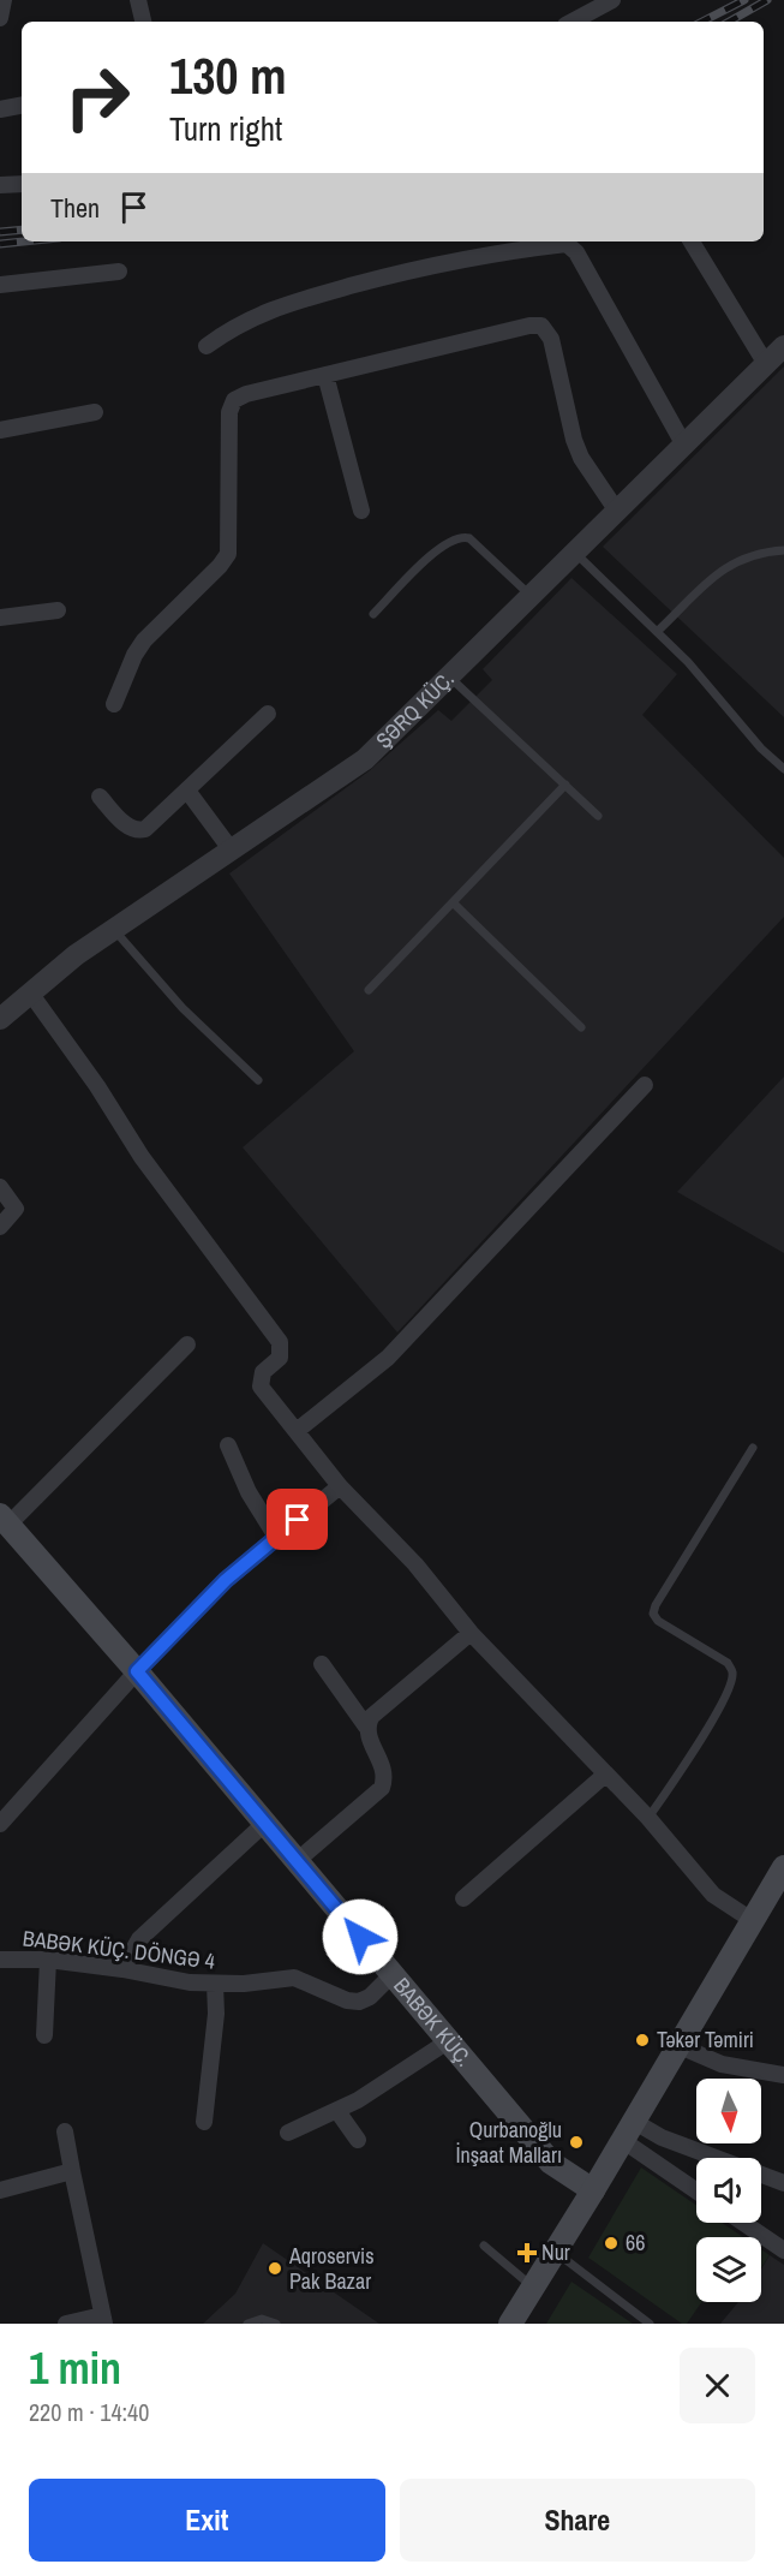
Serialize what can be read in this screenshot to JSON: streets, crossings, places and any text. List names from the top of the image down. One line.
{"streets":{"main road":["BABƏK KÜÇ."],"street":["ŞƏRQ KÜÇ.","BABƏK KÜÇ. DÖNGƏ 4"]},"crossings":[["BABƏK KÜÇ. DÖNGƏ 4","BABƏK KÜÇ."]],"places":{"other":["Təkər Təmiri","Qurbanoğlu İnşaat Malları","66","Aqroservis Pak Bazar"],"health":["Nur"]},"north":"bottom","page":{"turn":["130 m","Turn right"],"then":"Then","heading":["1 min","220 m · 14:40"],"buttons":["Exit","Share"]}}
